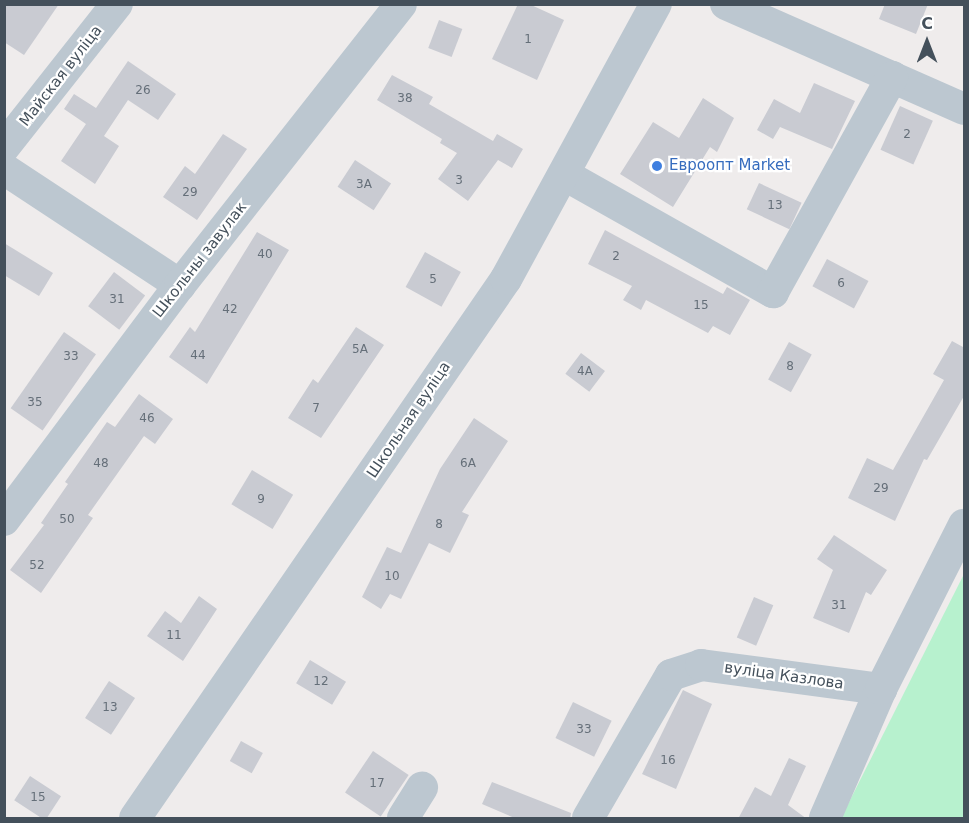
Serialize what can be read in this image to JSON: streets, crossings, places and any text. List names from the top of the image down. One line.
{"streets":{"street":["Майская вуліца","Школьны завулак","Школьная вуліца","вуліца Казлова"]},"places":["Евроопт Market"],"house_numbers":["1","26","38","2","3","3А","29","13","40","2","5","6","31","15","42","5А","44","33","8","4А","35","7","46","48","6А","29","9","50","8","52","10","31","11","12","13","33","16","17","15"],"north":"top"}
